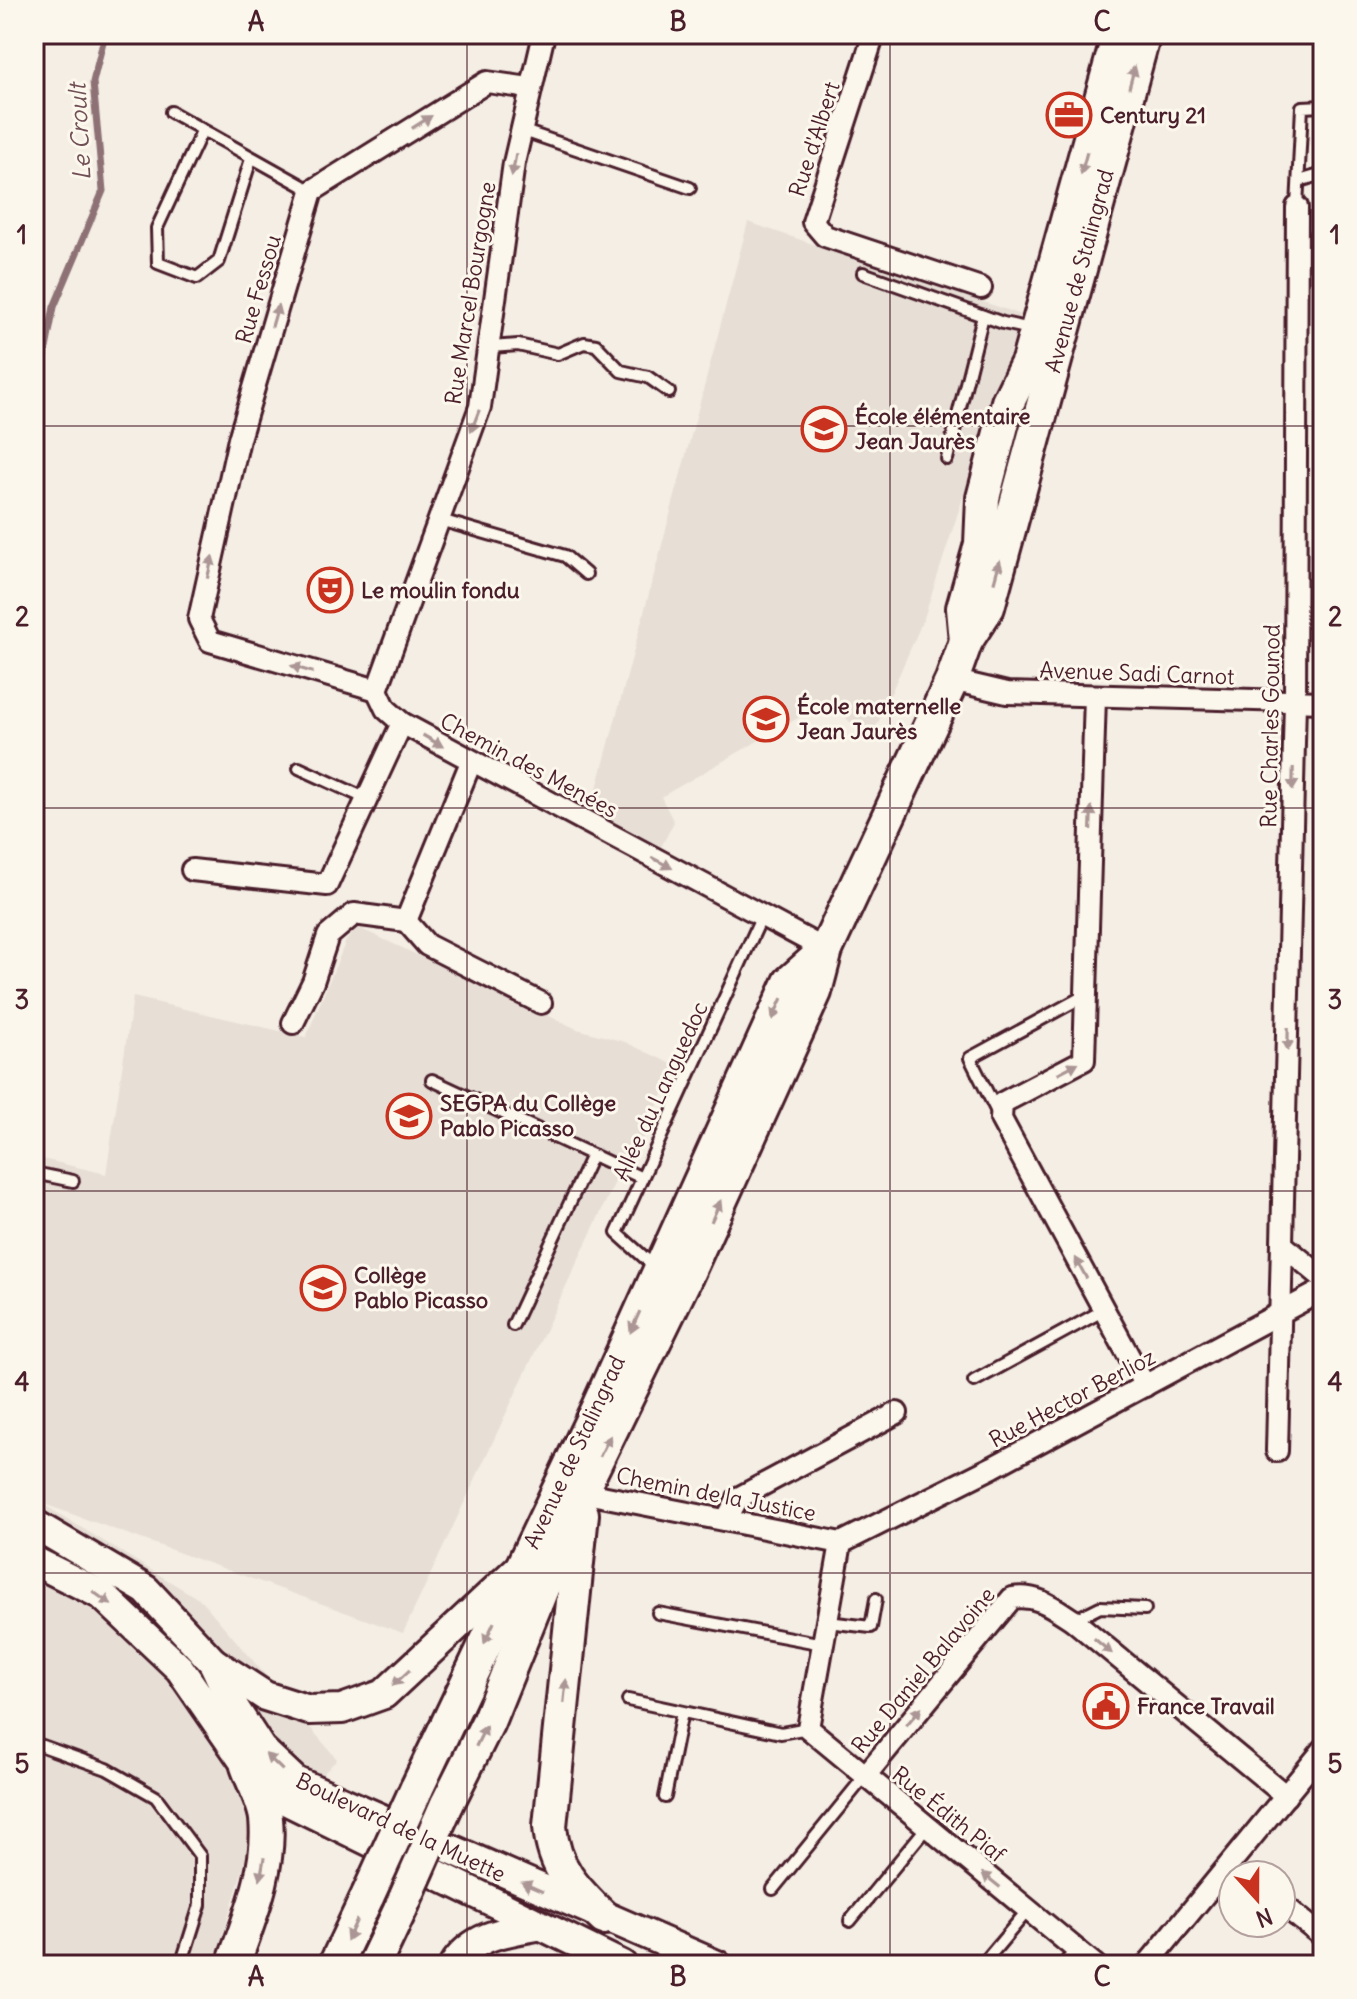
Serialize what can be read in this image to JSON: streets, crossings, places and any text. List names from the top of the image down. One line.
{"streets":{"main road":["Avenue de Stalingrad","Boulevard de la Muette"],"street":["Rue d'Albert","Rue Fessou","Rue Marcel Bourgogne","Avenue Sadi Carnot","Rue Charles Gounod","Chemin des Menées","Rue Hector Berlioz","Chemin de la Justice","Rue Daniel Balavoine","Rue Édith Piaf"],"lane":["Allée du Languedoc"]},"crossings":[["Avenue de Stalingrad","Avenue Sadi Carnot"],["Avenue de Stalingrad","Chemin des Menées"],["Avenue de Stalingrad","Allée du Languedoc"],["Avenue de Stalingrad","Chemin de la Justice"],["Rue Fessou","Rue Marcel Bourgogne"],["Rue Fessou","Chemin des Menées"],["Rue Marcel Bourgogne","Chemin des Menées"],["Avenue Sadi Carnot","Rue Charles Gounod"],["Rue Charles Gounod","Rue Hector Berlioz"],["Chemin des Menées","Allée du Languedoc"],["Rue Hector Berlioz","Chemin de la Justice"],["Rue Daniel Balavoine","Rue Édith Piaf"]],"one_way":["Rue Marcel Bourgogne","Rue Charles Gounod","Chemin des Menées"],"water":["Le Croult"],"places":{"office":["Century 21"],"school or university":["École élémentaire Jean Jaurès","École maternelle Jean Jaurès","SEGPA du Collège Pablo Picasso","Collège Pablo Picasso"],"theatre":["Le moulin fondu"],"public building":["France Travail"]},"north":"bottom","grid":{"columns":["A","B","C"],"rows":["1","2","3","4","5"]}}
